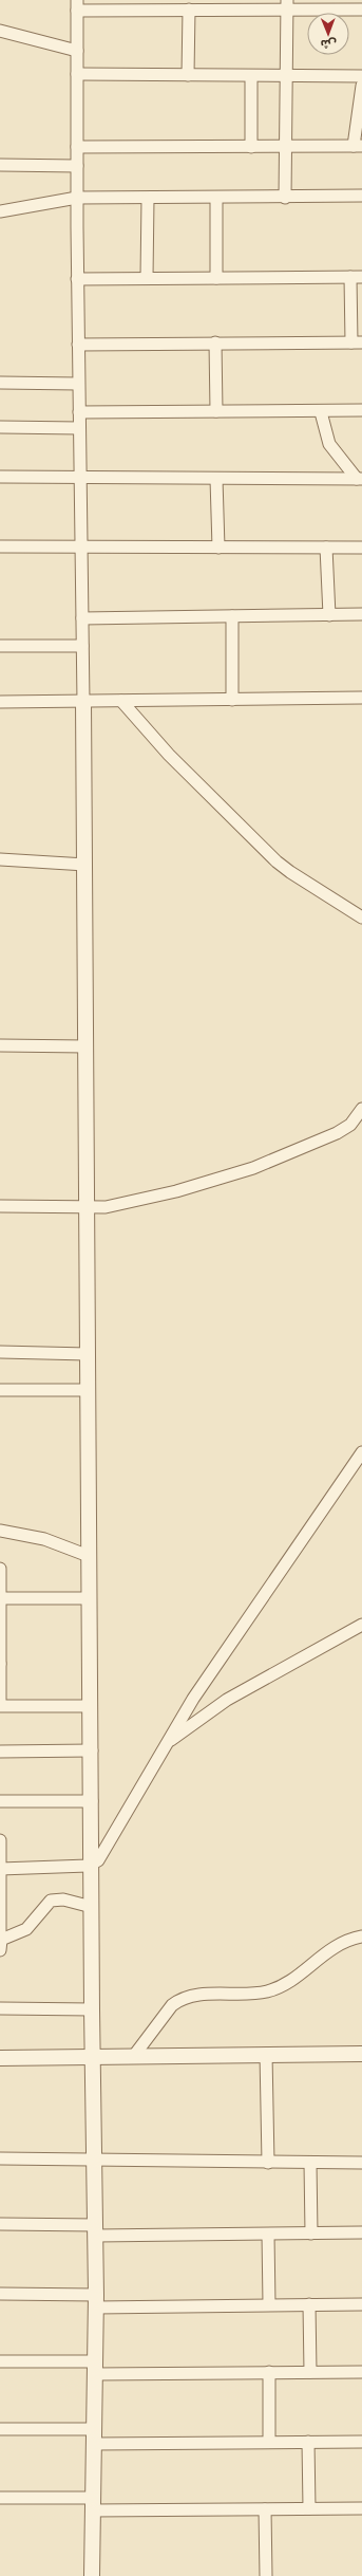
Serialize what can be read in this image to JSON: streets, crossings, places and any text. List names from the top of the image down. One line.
{"north":"bottom"}
